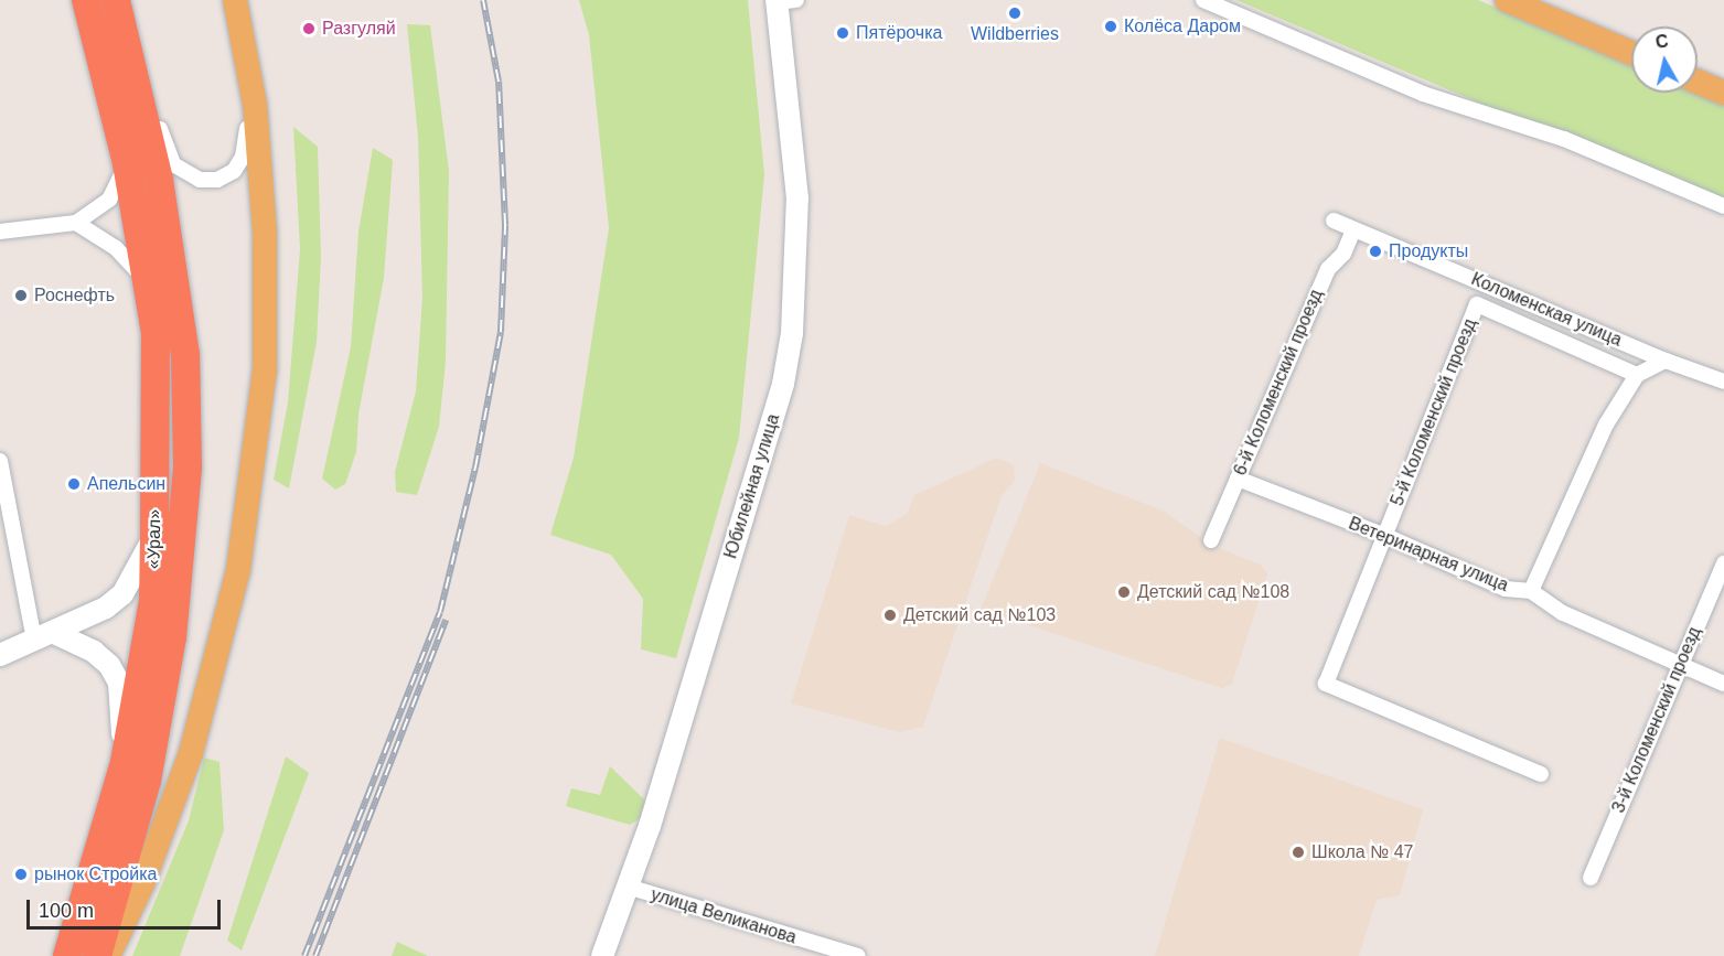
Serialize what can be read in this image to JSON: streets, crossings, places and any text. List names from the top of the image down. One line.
{"streets":{"highway":["«Урал»"],"street":["Коломенская улица","6-й Коломенский проезд","5-й Коломенский проезд","Юбилейная улица","Ветеринарная улица","3-й Коломенский проезд","улица Великанова"]},"crossings":[["Коломенская улица","6-й Коломенский проезд"],["6-й Коломенский проезд","Ветеринарная улица"],["5-й Коломенский проезд","Ветеринарная улица"],["Юбилейная улица","улица Великанова"],["Ветеринарная улица","3-й Коломенский проезд"]],"places":["Wildberries","Колёса Даром","Разгуляй","Пятёрочка","Продукты","Роснефть","Апельсин","Детский сад №108","Детский сад №103","Школа № 47","рынок Стройка"],"scale_bar":"100 m","north":"top"}
